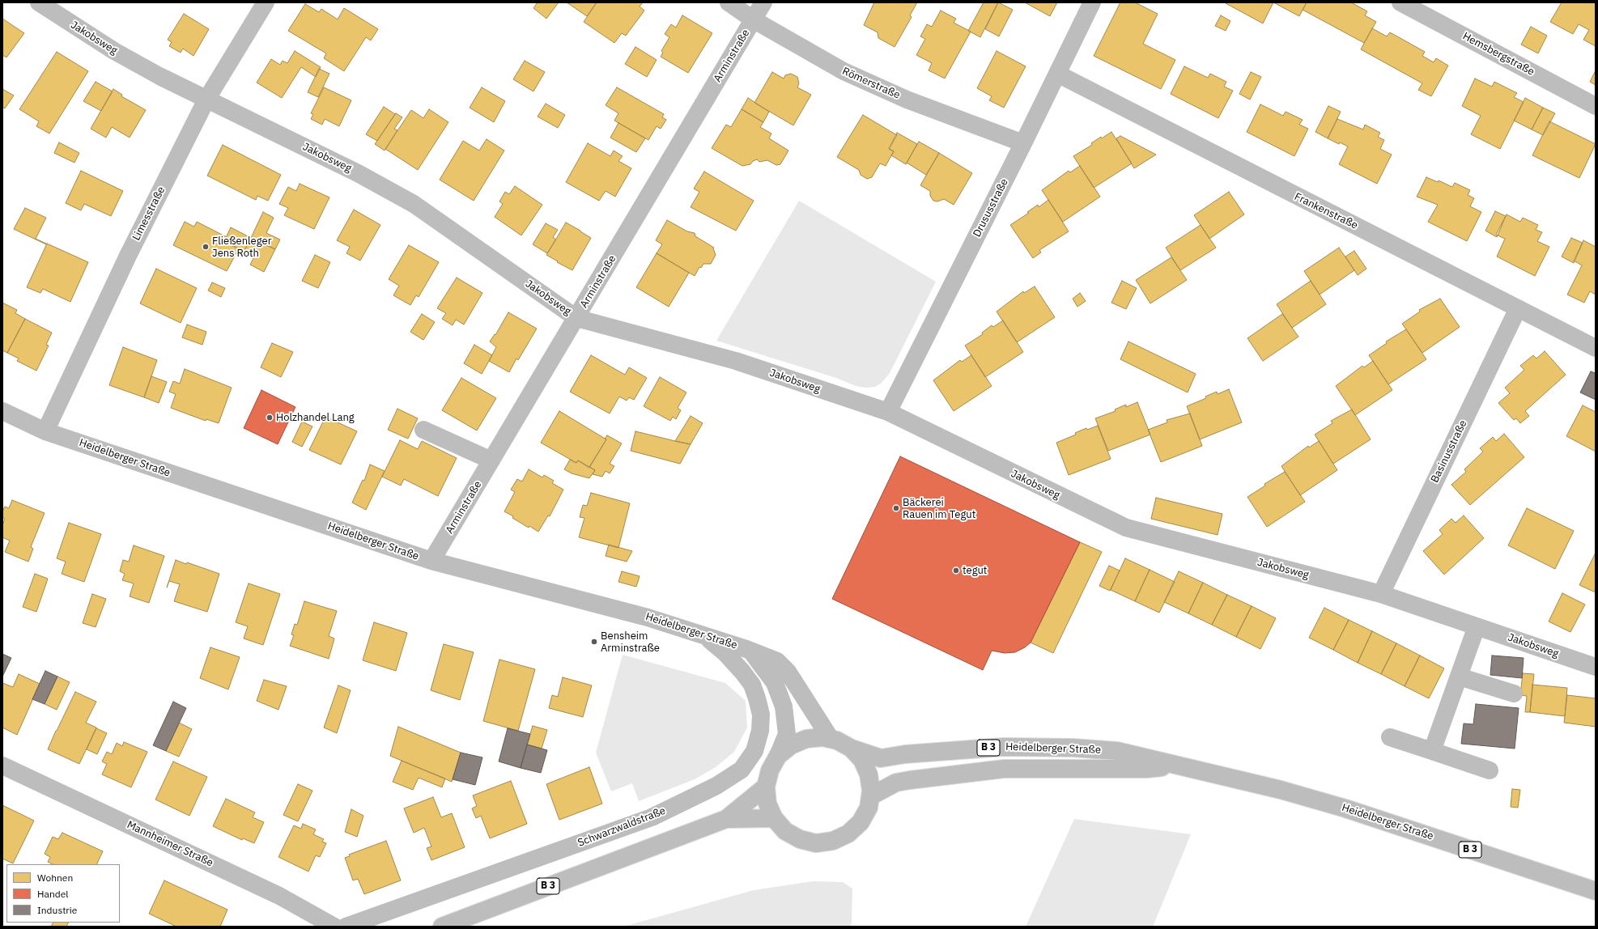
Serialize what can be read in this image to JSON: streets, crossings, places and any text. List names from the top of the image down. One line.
{"streets":{"street":["Jakobsweg","Hemsbergstraße","Arminstraße","Römerstraße","Drususstraße","Frankenstraße","Limesstraße","Basinusstraße","Heidelberger Straße","B 3","Schwarzwaldstraße","Mannheimer Straße"]},"crossings":[["Jakobsweg","Arminstraße"],["Jakobsweg","Drususstraße"],["Jakobsweg","Limesstraße"],["Jakobsweg","Basinusstraße"],["Arminstraße","Römerstraße"],["Arminstraße","Heidelberger Straße"],["Römerstraße","Drususstraße"],["Drususstraße","Frankenstraße"],["Frankenstraße","Basinusstraße"],["Limesstraße","Heidelberger Straße"],["Heidelberger Straße","B 3"],["Heidelberger Straße","Schwarzwaldstraße"]],"places":["Fließenleger Jens Roth","Holzhandel Lang","Bäckerei Rauen im Tegut","tegut","Bensheim Arminstraße"],"legend":["Wohnen","Handel","Industrie"]}
